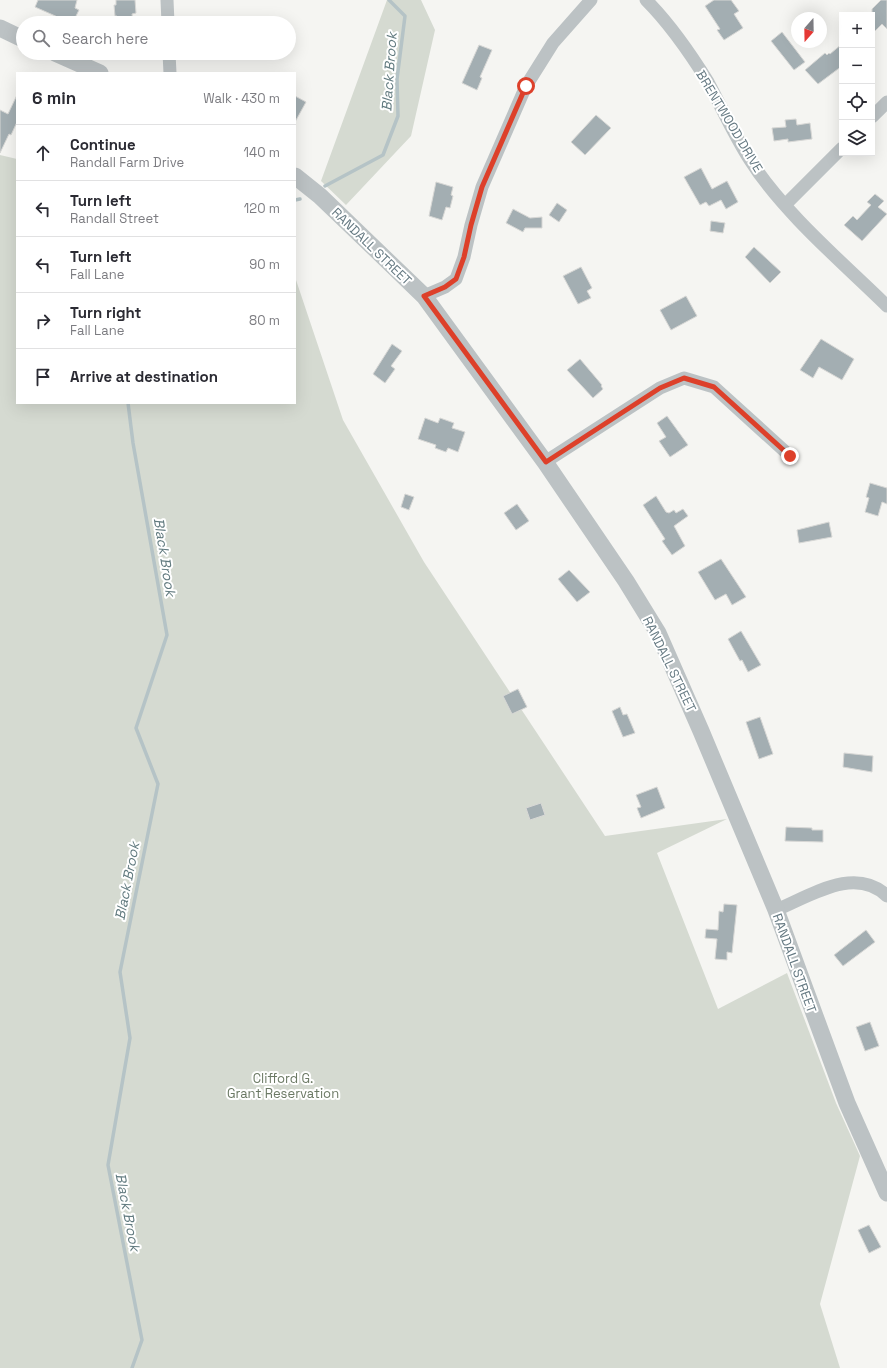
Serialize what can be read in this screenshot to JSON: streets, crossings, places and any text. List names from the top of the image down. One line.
{"streets":{"street":["BRENTWOOD DRIVE","RANDALL STREET"]},"water":["Black Brook"],"parks":["Clifford G. Grant Reservation"],"north":"bottom","page":{"map_buttons":["+","−"],"search":"Search here","heading":["6 min","Walk · 430 m"],"list":[["Continue","Randall Farm Drive","140 m"],["Turn left","Randall Street","120 m"],["Turn left","Fall Lane","90 m"],["Turn right","Fall Lane","80 m"],"Arrive at destination"]}}
